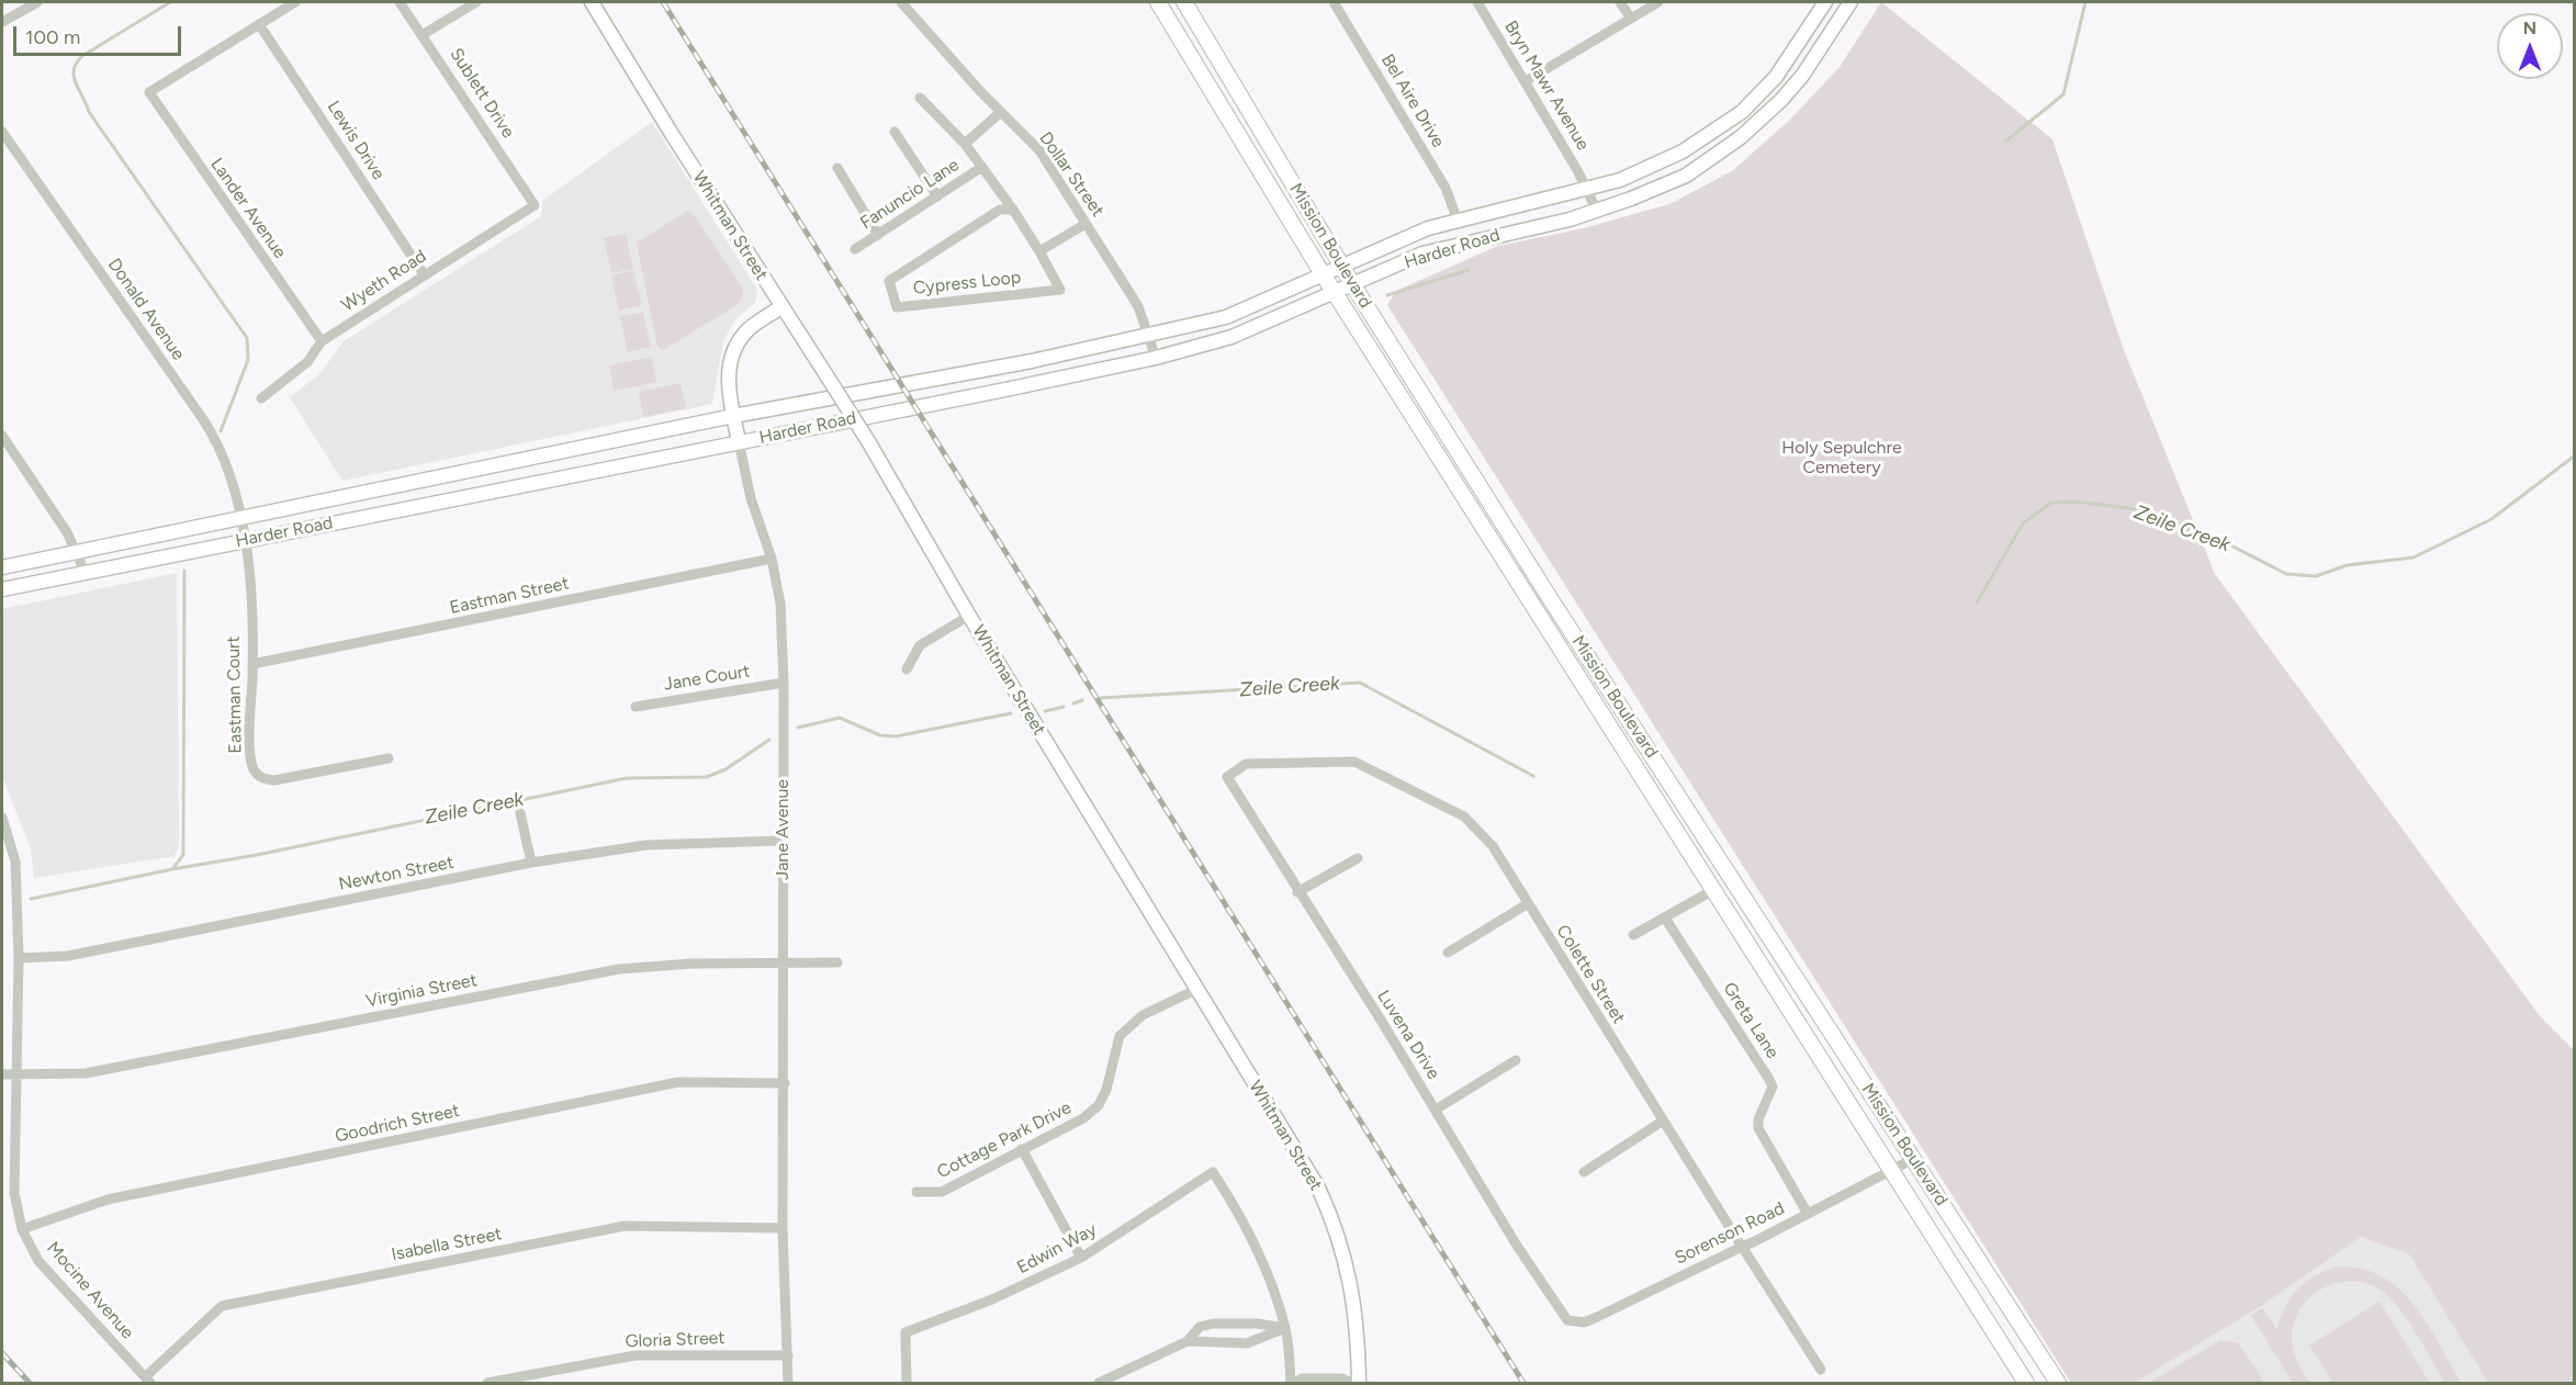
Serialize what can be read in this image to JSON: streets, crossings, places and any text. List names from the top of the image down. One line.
{"streets":{"main road":["Mission Boulevard"],"street":["Bryn Mawr Avenue","Sublett Drive","Bel Aire Drive","Lewis Drive","Dollar Street","Fanuncio Lane","Lander Avenue","Whitman Street","Harder Road","Wyeth Road","Cypress Loop","Donald Avenue","Eastman Street","Jane Court","Eastman Court","Jane Avenue","Newton Street","Colette Street","Virginia Street","Greta Lane","Luvena Drive","Goodrich Street","Cottage Park Drive","Sorenson Road","Isabella Street","Edwin Way","Mocine Avenue","Gloria Street"]},"crossings":[["Bryn Mawr Avenue","Harder Road"],["Sublett Drive","Wyeth Road"],["Bel Aire Drive","Harder Road"],["Lewis Drive","Lander Avenue"],["Lewis Drive","Wyeth Road"],["Dollar Street","Harder Road"],["Dollar Street","Cypress Loop"],["Lander Avenue","Wyeth Road"],["Whitman Street","Jane Avenue"],["Whitman Street","Cottage Park Drive"],["Mission Boulevard","Harder Road"],["Mission Boulevard","Sorenson Road"],["Harder Road","Donald Avenue"],["Harder Road","Eastman Court"],["Harder Road","Jane Avenue"],["Donald Avenue","Eastman Court"],["Eastman Street","Eastman Court"],["Eastman Street","Jane Avenue"],["Jane Court","Jane Avenue"],["Jane Avenue","Newton Street"],["Jane Avenue","Virginia Street"],["Jane Avenue","Goodrich Street"],["Jane Avenue","Isabella Street"],["Jane Avenue","Gloria Street"],["Newton Street","Mocine Avenue"],["Colette Street","Luvena Drive"],["Colette Street","Sorenson Road"],["Virginia Street","Mocine Avenue"],["Greta Lane","Sorenson Road"],["Luvena Drive","Sorenson Road"],["Goodrich Street","Mocine Avenue"],["Isabella Street","Mocine Avenue"]],"water":["Zeile Creek"],"parks":["Holy Sepulchre Cemetery"],"scale_bar":"100 m","north":"top"}
